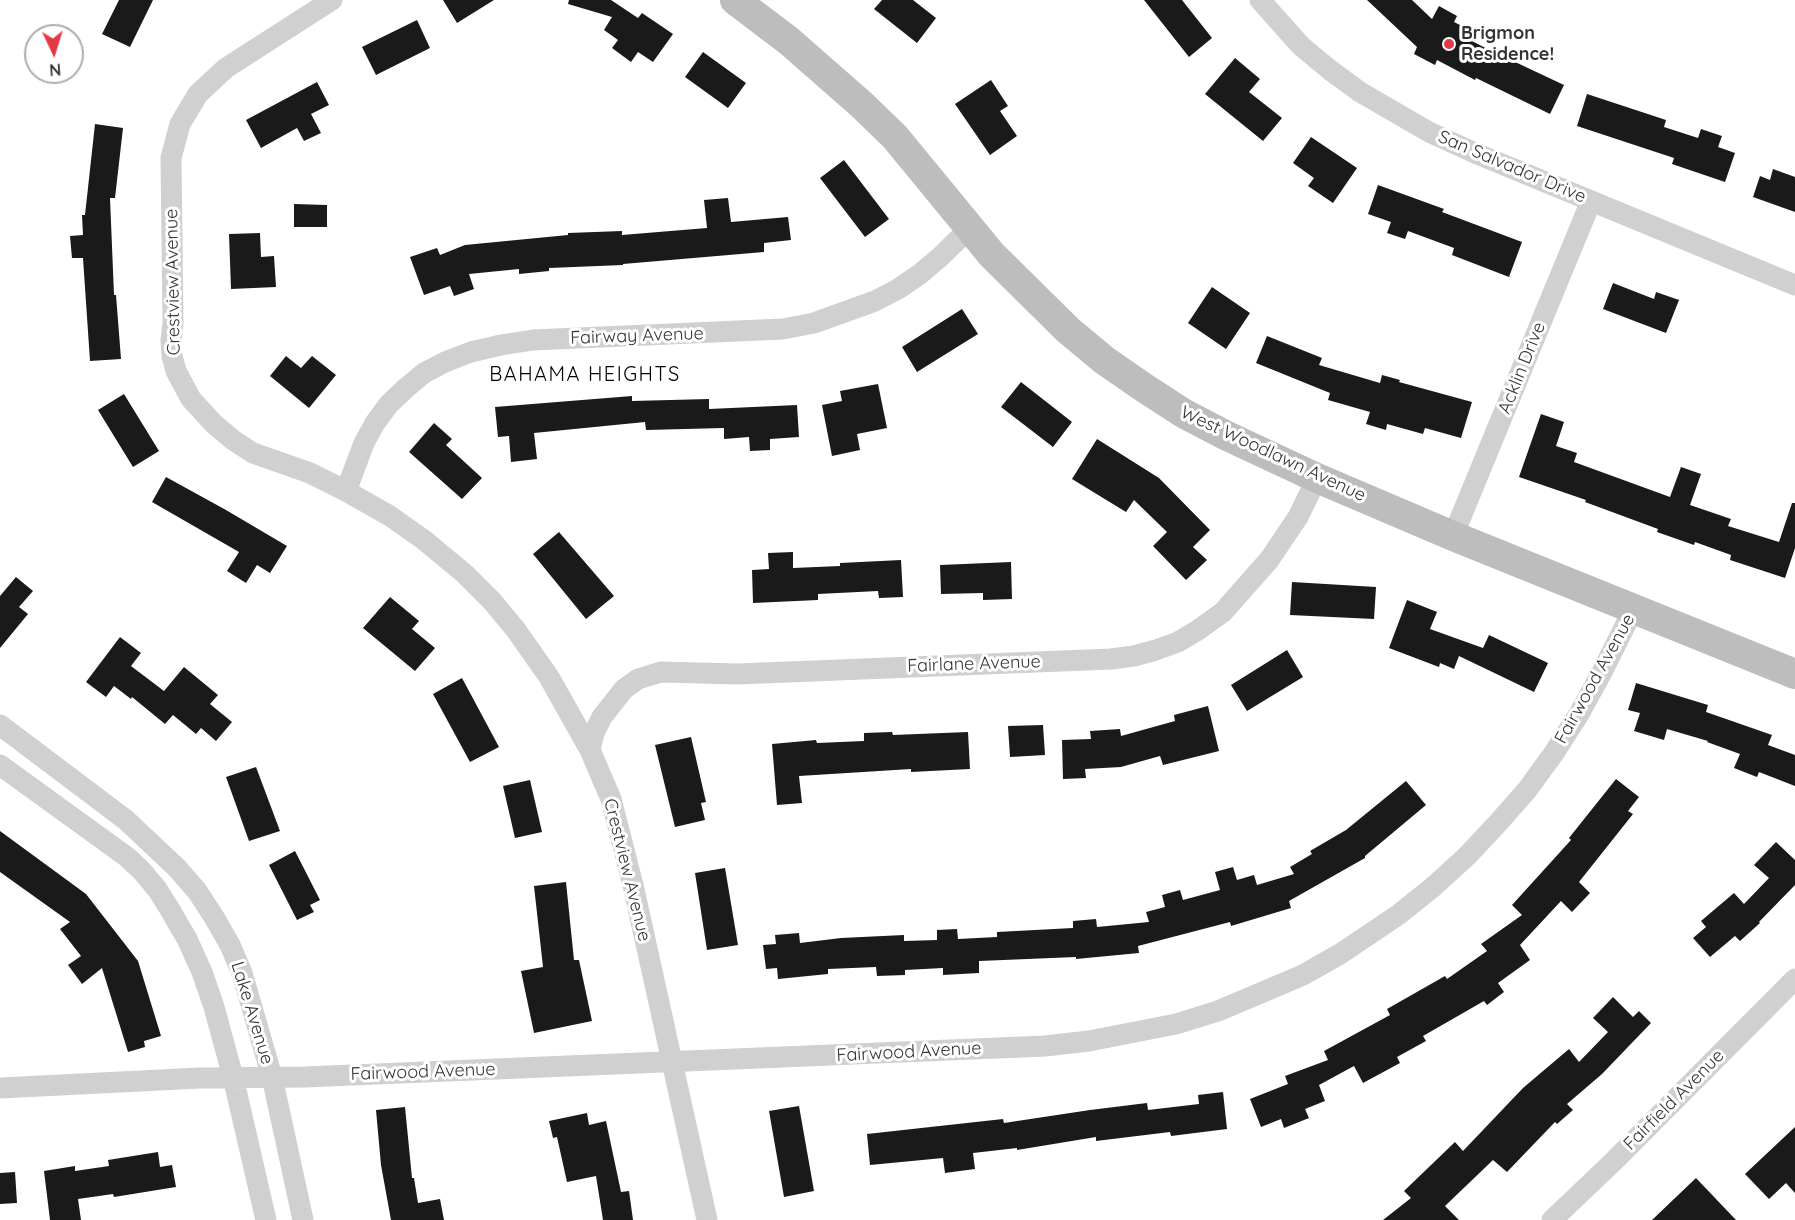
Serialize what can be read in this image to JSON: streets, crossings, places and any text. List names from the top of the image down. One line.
{"streets":{"street":["San Salvador Drive","Crestview Avenue","Fairway Avenue","Acklin Drive","West Woodlawn Avenue","Fairlane Avenue","Fairwood Avenue","Lake Avenue","Fairfield Avenue"]},"crossings":[["San Salvador Drive","Acklin Drive"],["Crestview Avenue","Fairway Avenue"],["Crestview Avenue","Fairlane Avenue"],["Crestview Avenue","Fairwood Avenue"],["Fairway Avenue","West Woodlawn Avenue"],["Acklin Drive","West Woodlawn Avenue"],["West Woodlawn Avenue","Fairlane Avenue"],["West Woodlawn Avenue","Fairwood Avenue"],["Fairwood Avenue","Lake Avenue"]],"districts":["BAHAMA HEIGHTS"],"places":["Brigmon Residence!"],"north":"bottom"}
